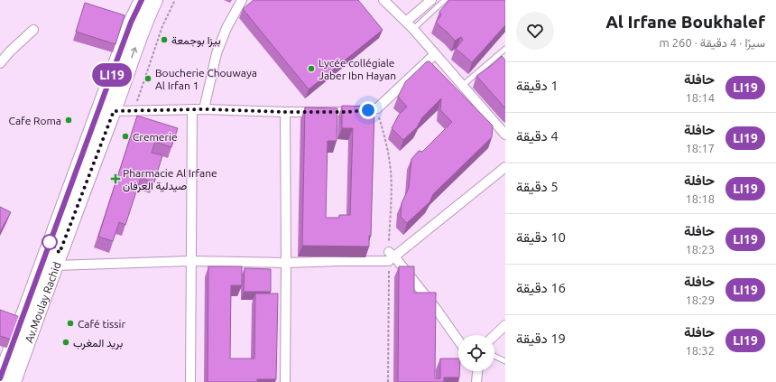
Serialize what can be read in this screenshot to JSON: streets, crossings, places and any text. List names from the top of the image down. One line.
{"streets":{"main road":["Av.Moulay Rachid"]},"places":{"other":["بيزا بوجمعة","Lycée collégiale Jaber Ibn Hayan","Boucherie Chouwaya Al Irfan 1","Cafe Roma","Cremerie","Café tissir","بريد المغرب"],"health":["Pharmacie Al Irfane صيدلية العرفان"]},"lines":["bus line LI19"],"page":{"heading":["Al Irfane Boukhalef","سيرًا · 4 دقيقة · 260 m"],"on_map":"LI19","list":[{"mark":"LI19","name":"حافلة","note":"18:14","value":"1 دقيقة"},{"mark":"LI19","name":"حافلة","note":"18:17","value":"4 دقيقة"},{"mark":"LI19","name":"حافلة","note":"18:18","value":"5 دقيقة"},{"mark":"LI19","name":"حافلة","note":"18:23","value":"10 دقيقة"},{"mark":"LI19","name":"حافلة","note":"18:29","value":"16 دقيقة"},{"mark":"LI19","name":"حافلة","note":"18:32","value":"19 دقيقة"}]}}
